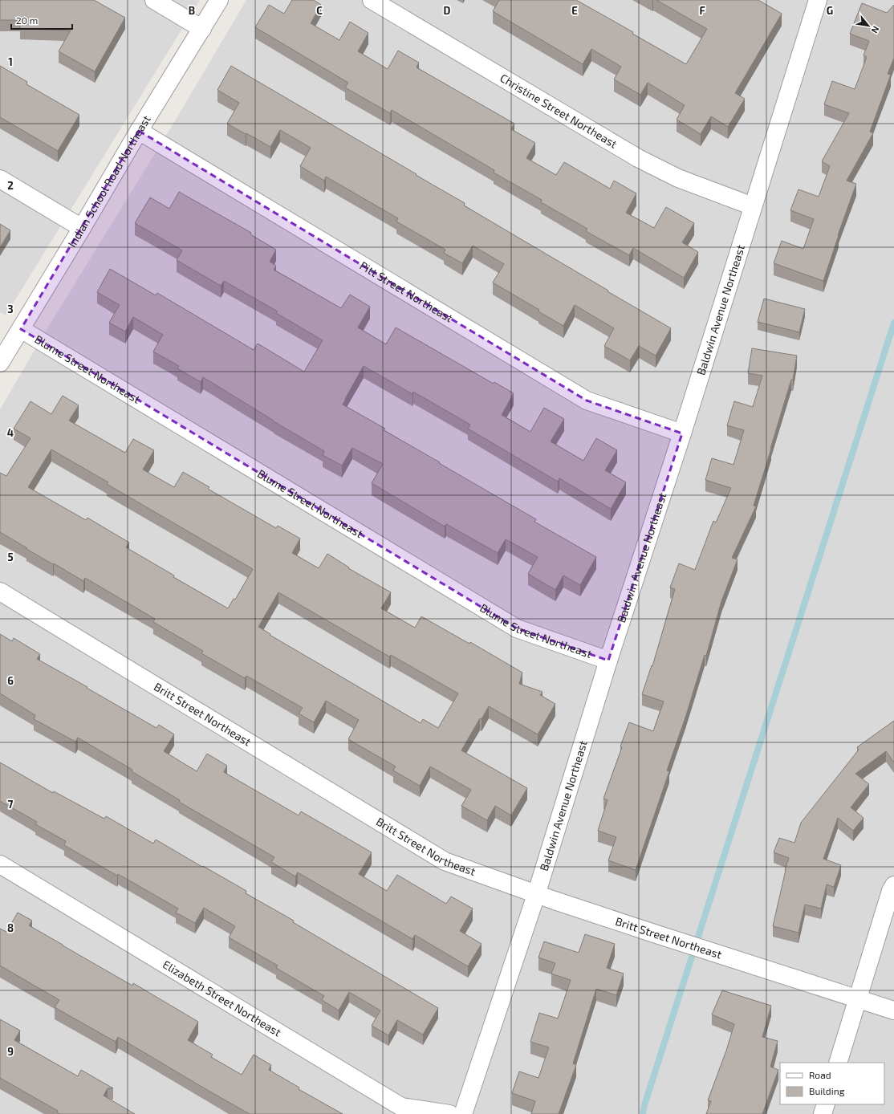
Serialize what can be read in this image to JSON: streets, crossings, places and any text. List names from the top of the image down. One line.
{"streets":{"street":["Christine Street Northeast","Indian School Road Northeast","Pitt Street Northeast","Baldwin Avenue Northeast","Blume Street Northeast","Britt Street Northeast","Elizabeth Street Northeast"]},"crossings":[["Christine Street Northeast","Baldwin Avenue Northeast"],["Indian School Road Northeast","Pitt Street Northeast"],["Indian School Road Northeast","Blume Street Northeast"],["Pitt Street Northeast","Baldwin Avenue Northeast"],["Baldwin Avenue Northeast","Blume Street Northeast"],["Baldwin Avenue Northeast","Britt Street Northeast"]],"legend":["Road","Building"],"scale_bar":"20 m","north":"bottom right","grid":{"columns":["B","C","D","E","F","G"],"rows":["1","2","3","4","5","6","7","8","9"]}}
